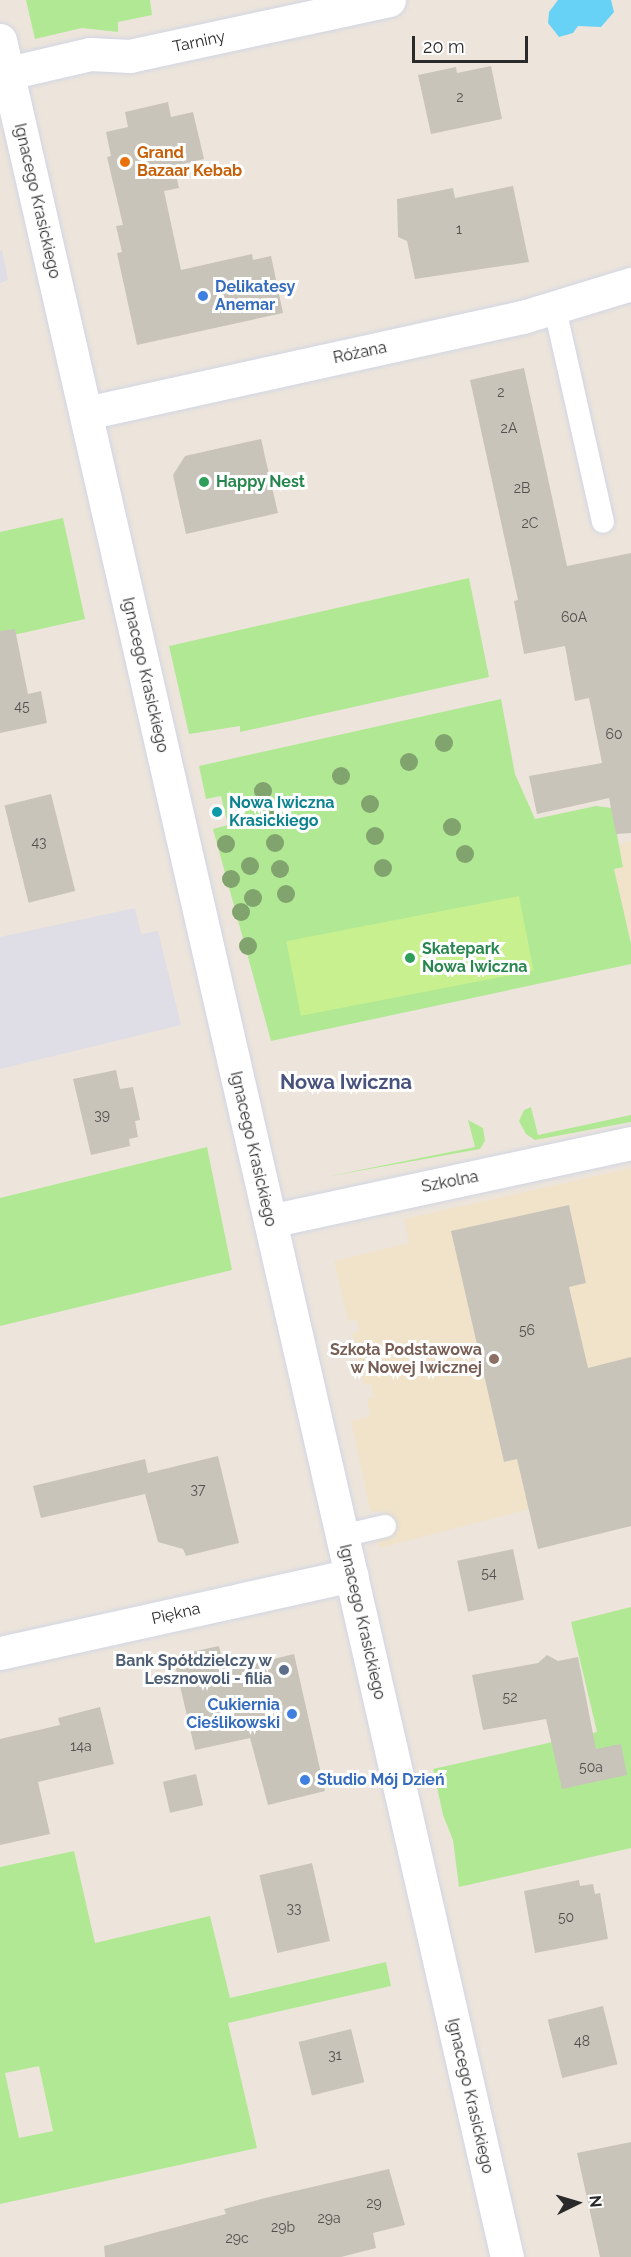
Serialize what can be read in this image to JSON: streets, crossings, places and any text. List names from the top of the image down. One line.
{"streets":{"street":["Tarniny","Ignacego Krasickiego","Różana","Szkolna","Piękna"]},"crossings":[["Tarniny","Ignacego Krasickiego"],["Ignacego Krasickiego","Różana"],["Ignacego Krasickiego","Szkolna"],["Ignacego Krasickiego","Piękna"]],"districts":["Nowa Iwiczna"],"places":["Grand Bazaar Kebab","Delikatesy Anemar","Happy Nest","Nowa Iwiczna Krasickiego","Skatepark Nowa Iwiczna","Szkoła Podstawowa w Nowej Iwicznej","Bank Spółdzielczy w Lesznowoli - filia","Cukiernia Cieślikowski","Studio Mój Dzień"],"house_numbers":["2","1","2","2A","2B","2C","60A","45","60","43","39","56","37","54","52","14a","50a","33","50","48","31","29","29a","29b","29c"],"scale_bar":"20 m","north":"right"}
